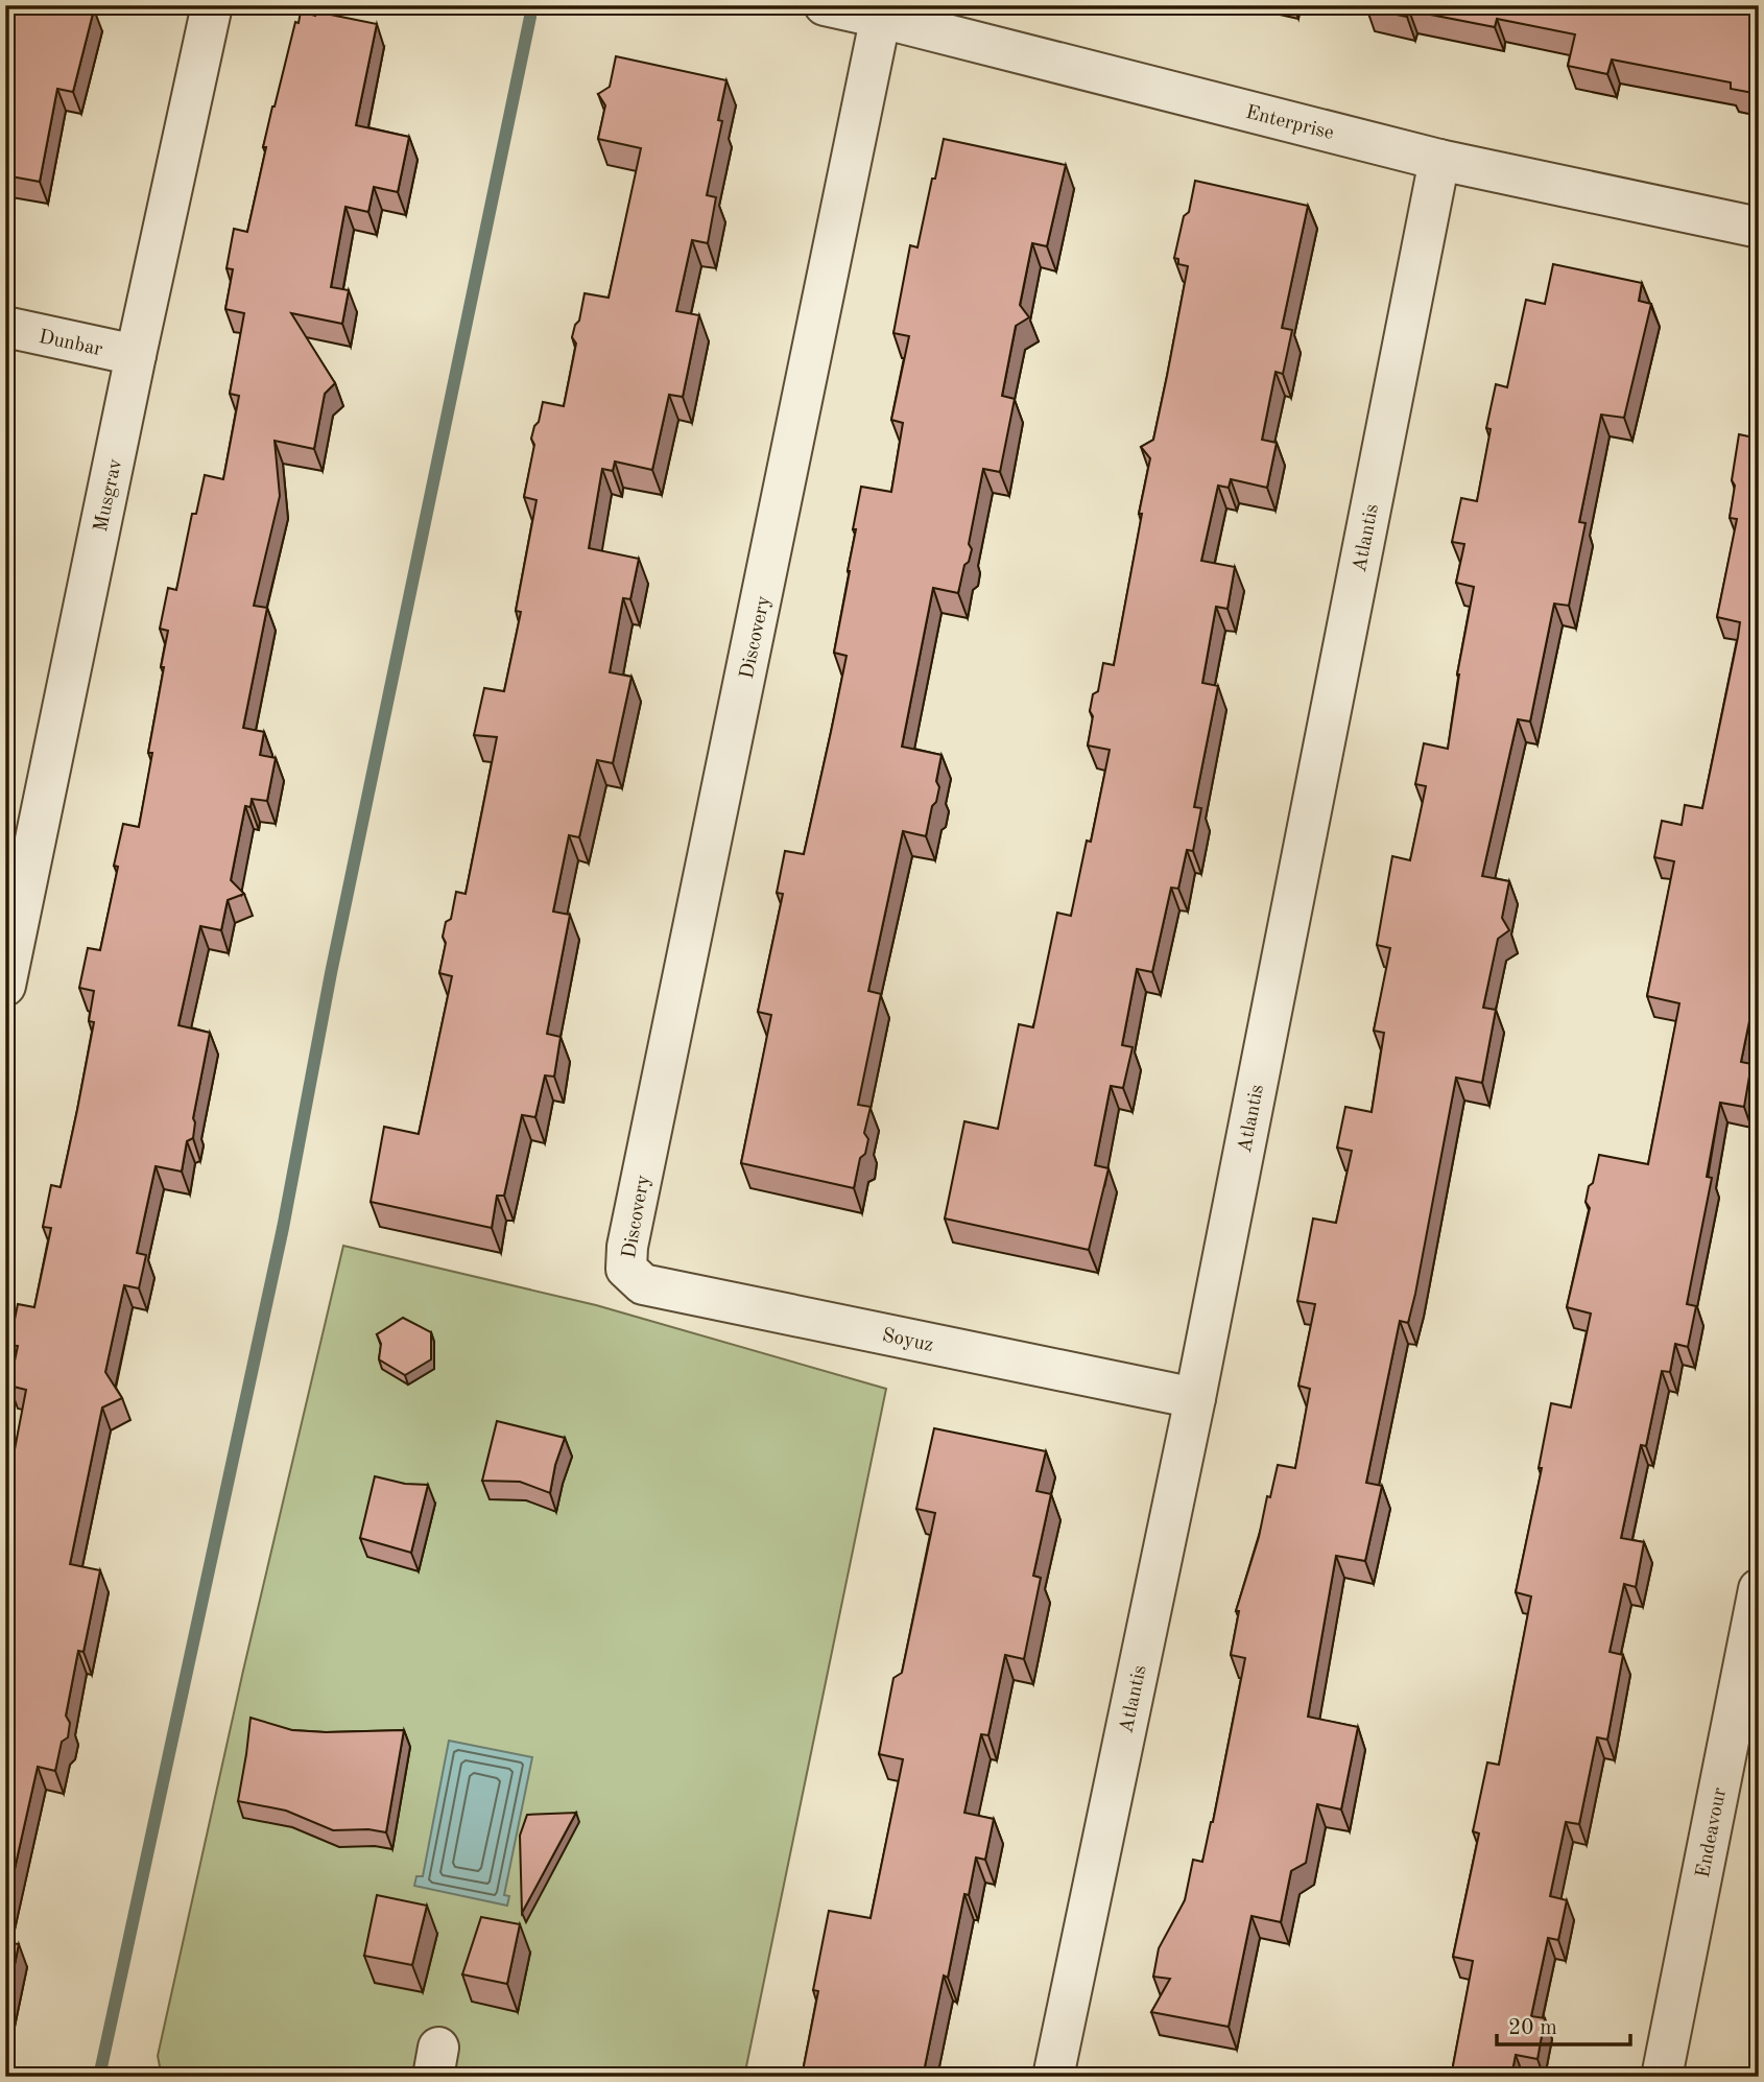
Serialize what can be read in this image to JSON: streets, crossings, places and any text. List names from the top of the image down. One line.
{"streets":{"street":["Enterprise","Dunbar","Musgrav","Atlantis","Discovery","Soyuz","Endeavour"]},"crossings":[["Enterprise","Atlantis"],["Enterprise","Discovery"],["Dunbar","Musgrav"],["Atlantis","Soyuz"],["Discovery","Soyuz"]],"scale_bar":"20 m"}
